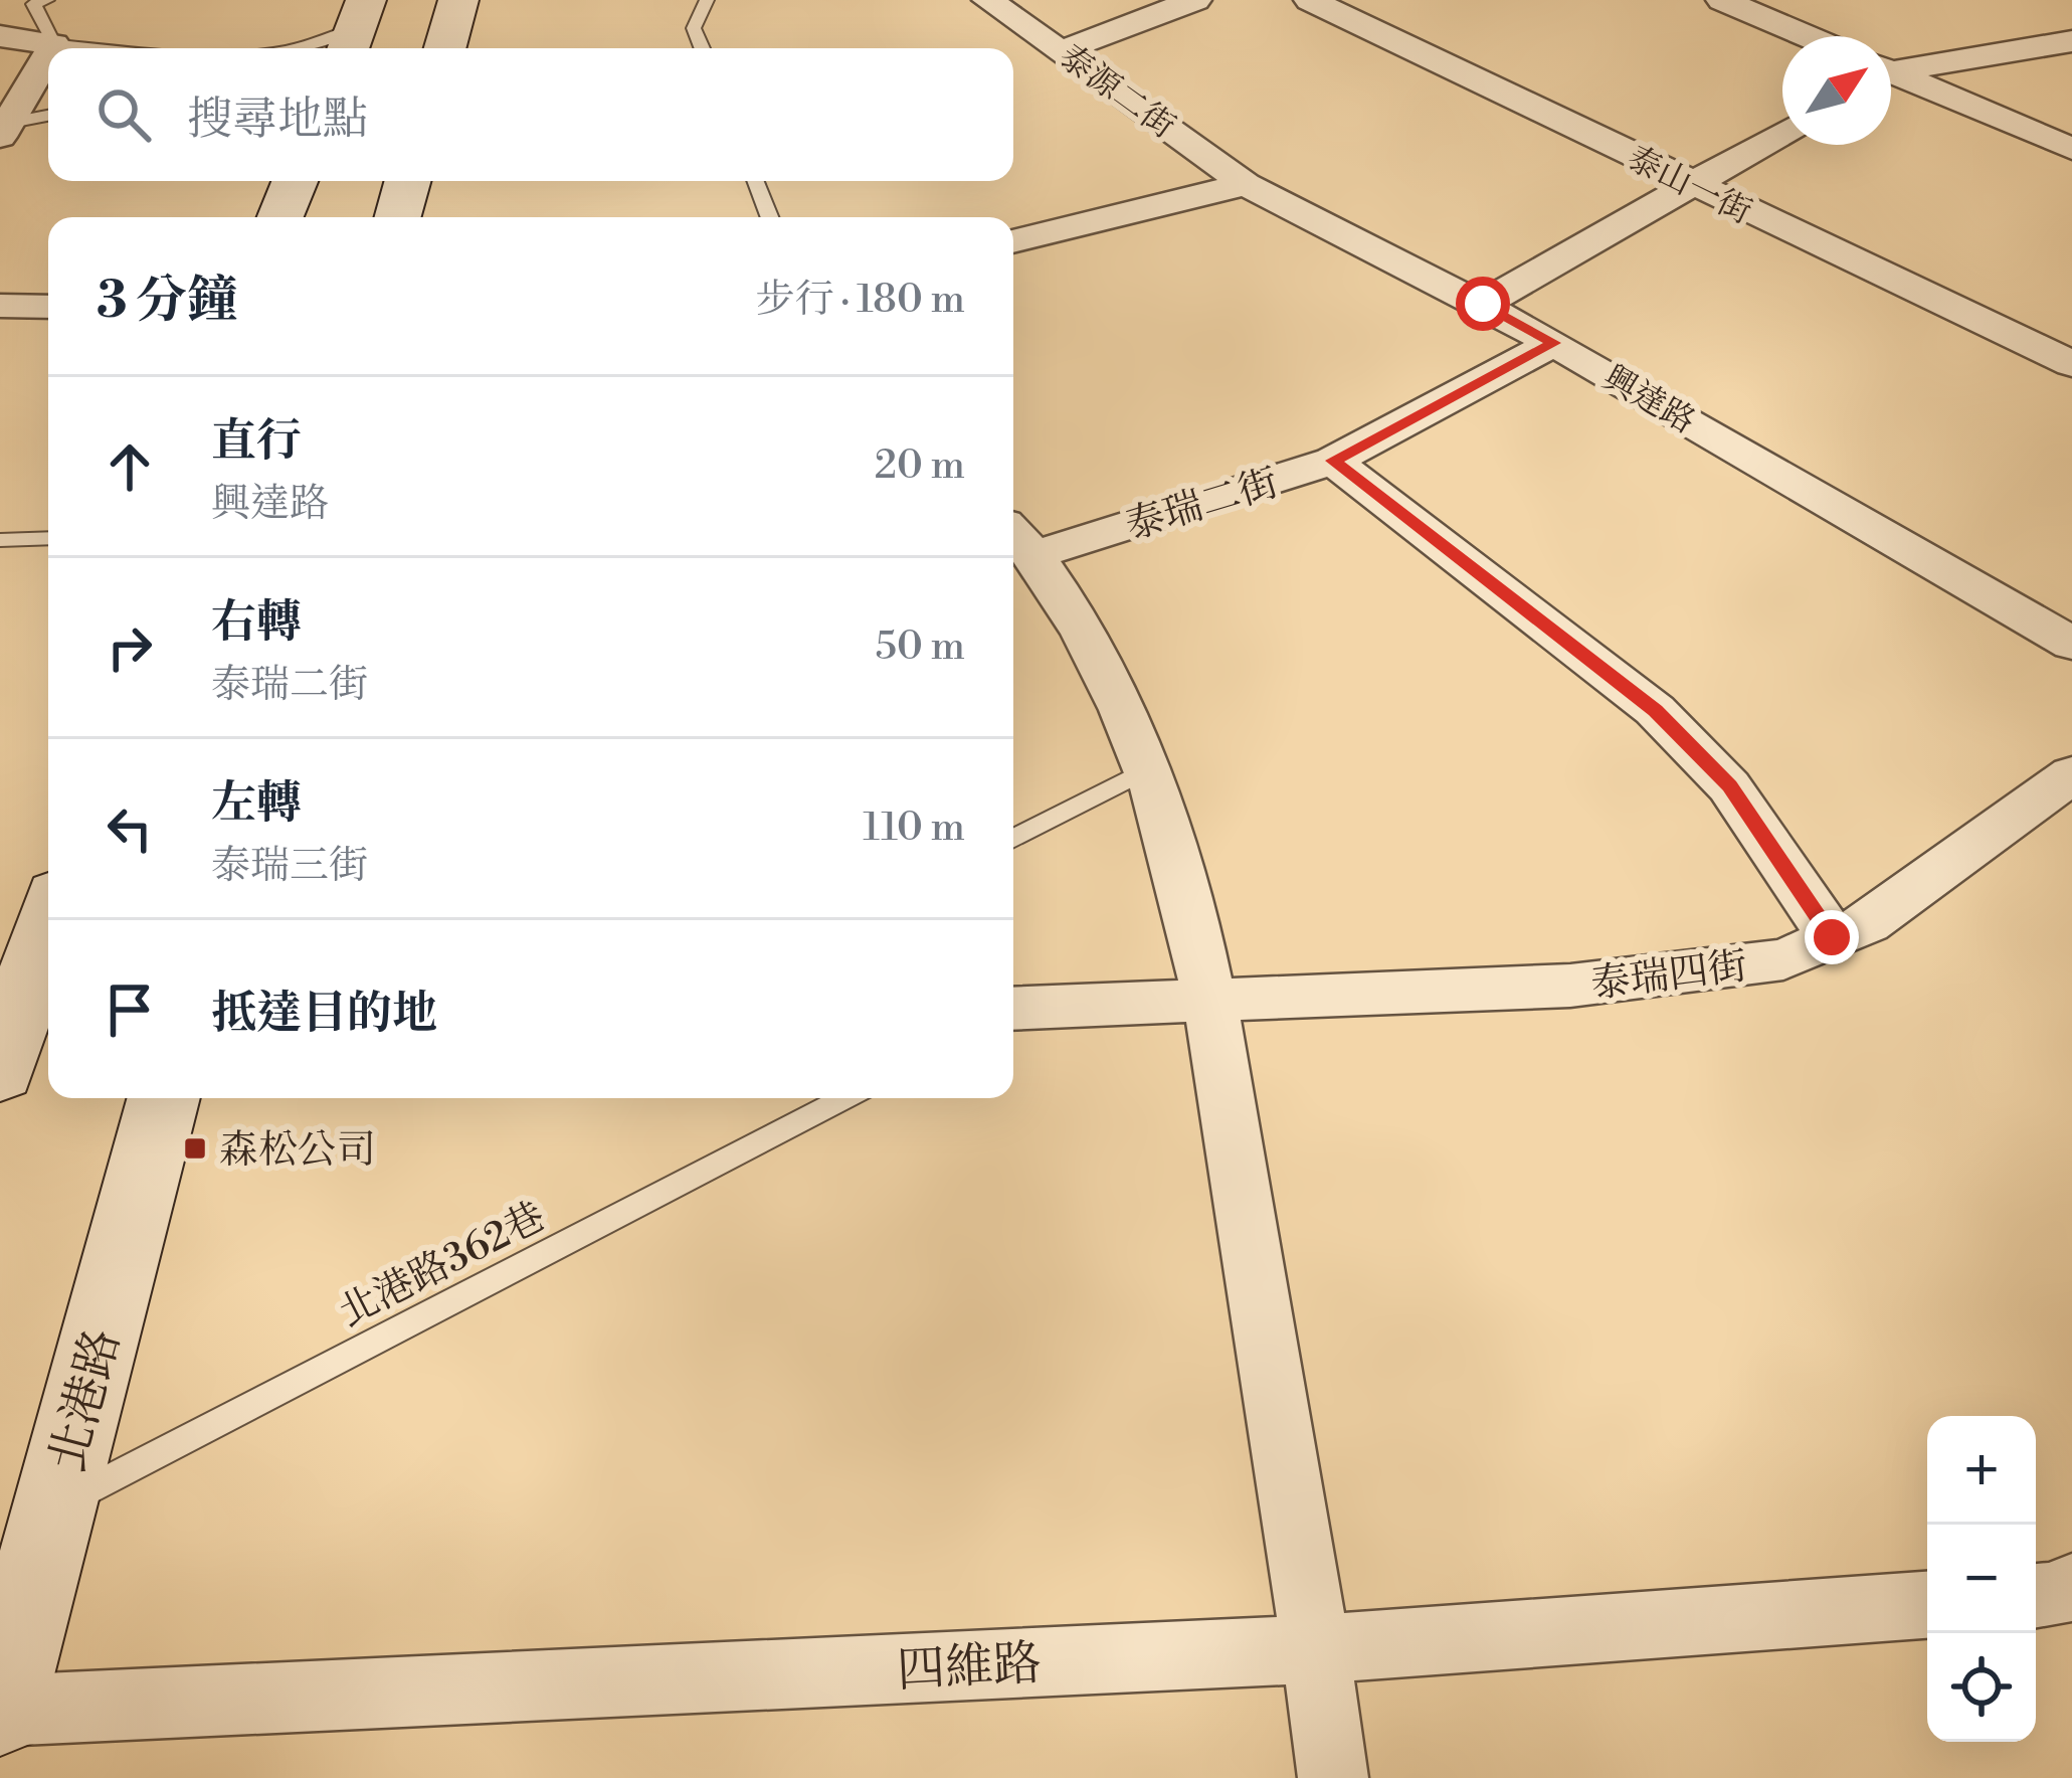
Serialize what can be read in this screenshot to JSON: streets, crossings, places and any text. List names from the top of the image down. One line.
{"streets":{"main road":["北港路"],"street":["泰源二街","泰山一街","興達路","泰瑞二街","泰瑞四街","四維路"],"lane":["北港路362巷"]},"crossings":[["泰源二街","興達路"],["興達路","泰瑞二街"],["北港路362巷","北港路"],["北港路","四維路"]],"places":{"transit":["森松公司"]},"north":"top right","page":{"search":"搜尋地點","heading":["3 分鐘","步行 · 180 m"],"list":[["直行","興達路","20 m"],["右轉","泰瑞二街","50 m"],["左轉","泰瑞三街","110 m"],"抵達目的地"],"map_buttons":["+","−"]}}
